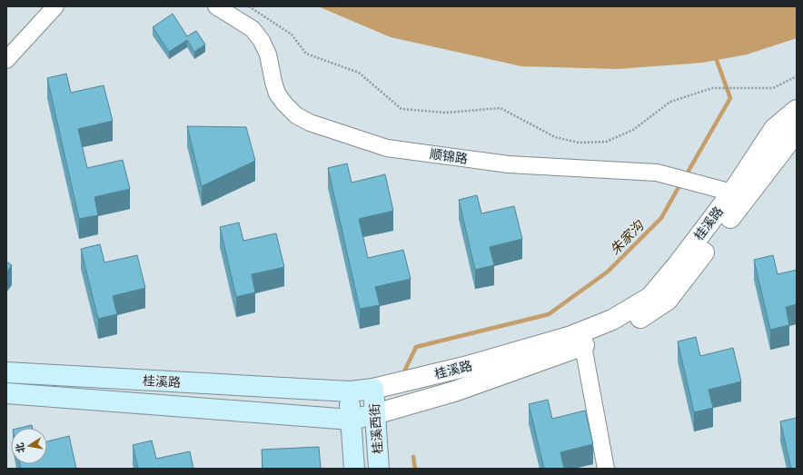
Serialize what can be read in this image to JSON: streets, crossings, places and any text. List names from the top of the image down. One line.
{"streets":{"main road":["桂溪路","桂溪西街"],"street":["顺锦路"]},"crossings":[["顺锦路","桂溪路"],["桂溪路","桂溪西街"]],"water":["朱家沟"],"north":"left"}
